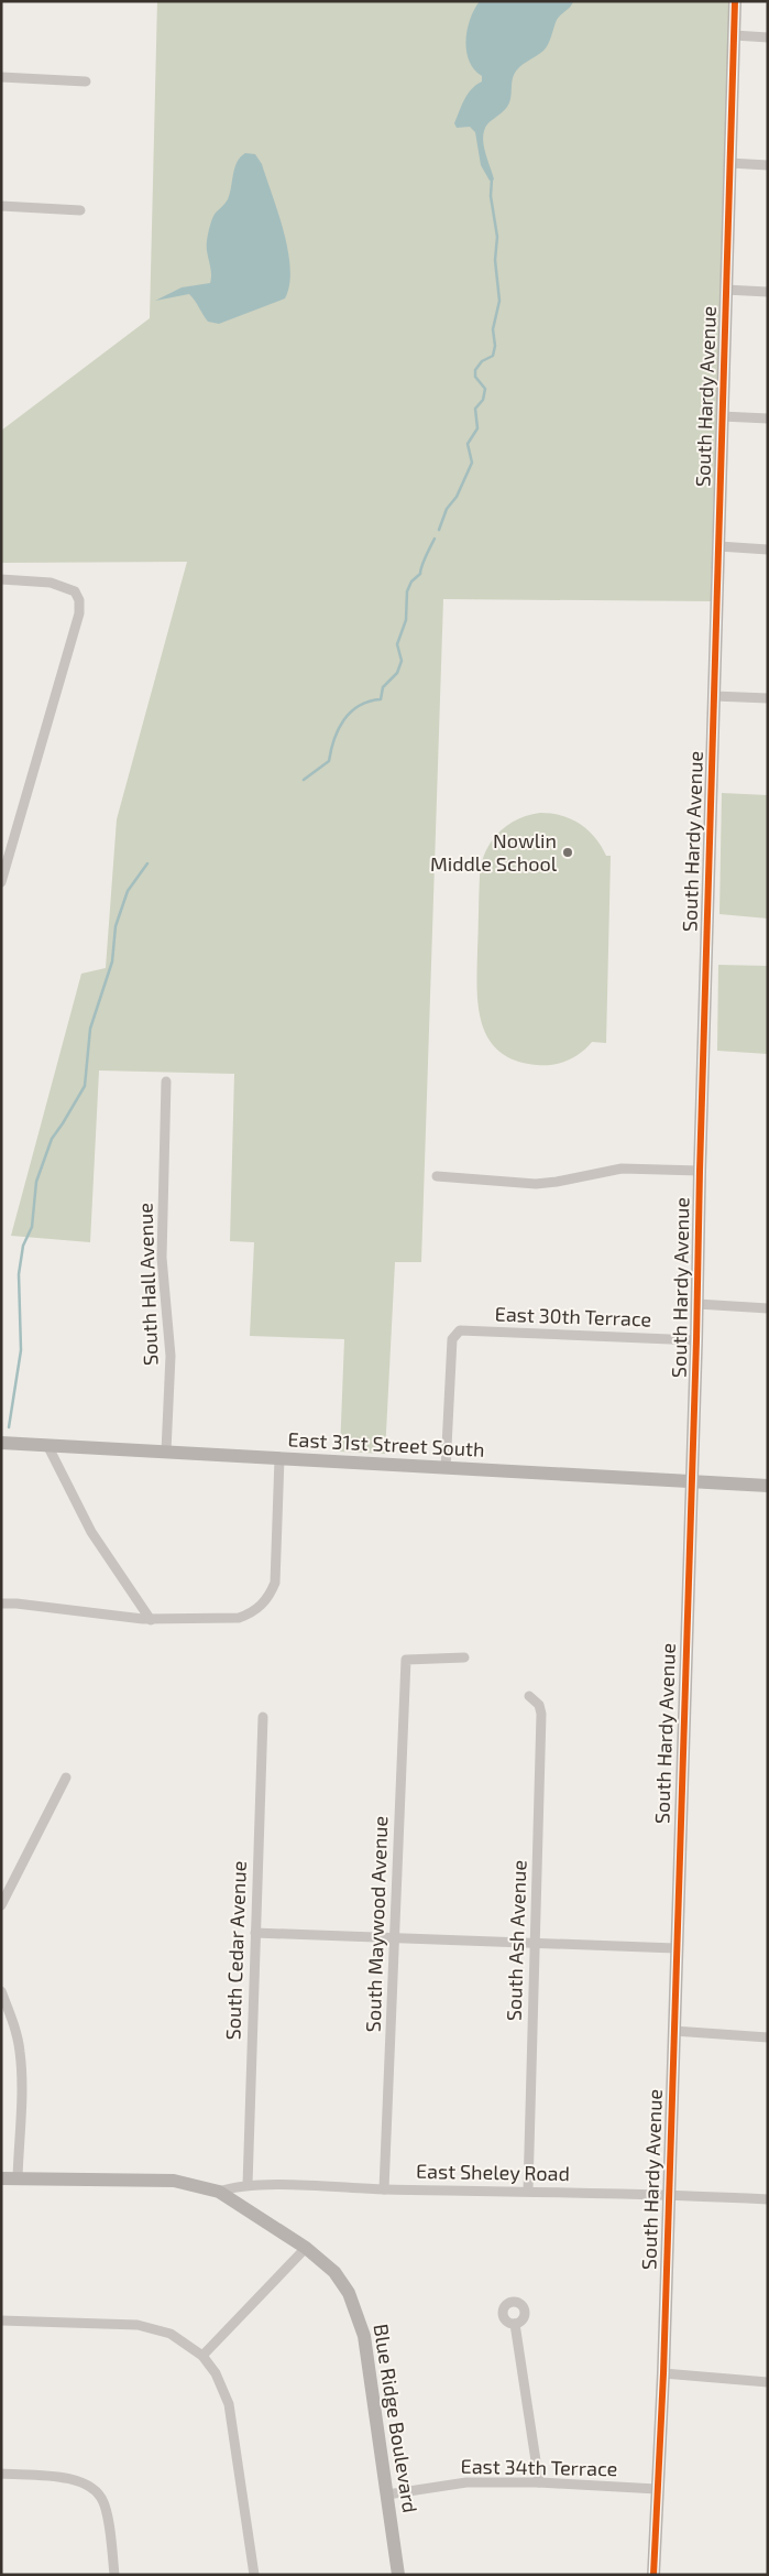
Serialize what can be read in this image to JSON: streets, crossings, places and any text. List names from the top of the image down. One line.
{"streets":{"street":["South Hardy Avenue","South Hall Avenue","East 30th Terrace","East 31st Street South","South Maywood Avenue","South Ash Avenue","South Cedar Avenue","East Sheley Road","Blue Ridge Boulevard","East 34th Terrace"]},"crossings":[["South Hardy Avenue","East 30th Terrace"],["South Hardy Avenue","East 31st Street South"],["South Hardy Avenue","East Sheley Road"],["South Hardy Avenue","East 34th Terrace"],["South Hall Avenue","East 31st Street South"],["East 30th Terrace","East 31st Street South"],["South Maywood Avenue","East Sheley Road"],["South Ash Avenue","East Sheley Road"],["South Cedar Avenue","East Sheley Road"],["East Sheley Road","Blue Ridge Boulevard"],["Blue Ridge Boulevard","East 34th Terrace"]],"places":["Nowlin Middle School"]}
